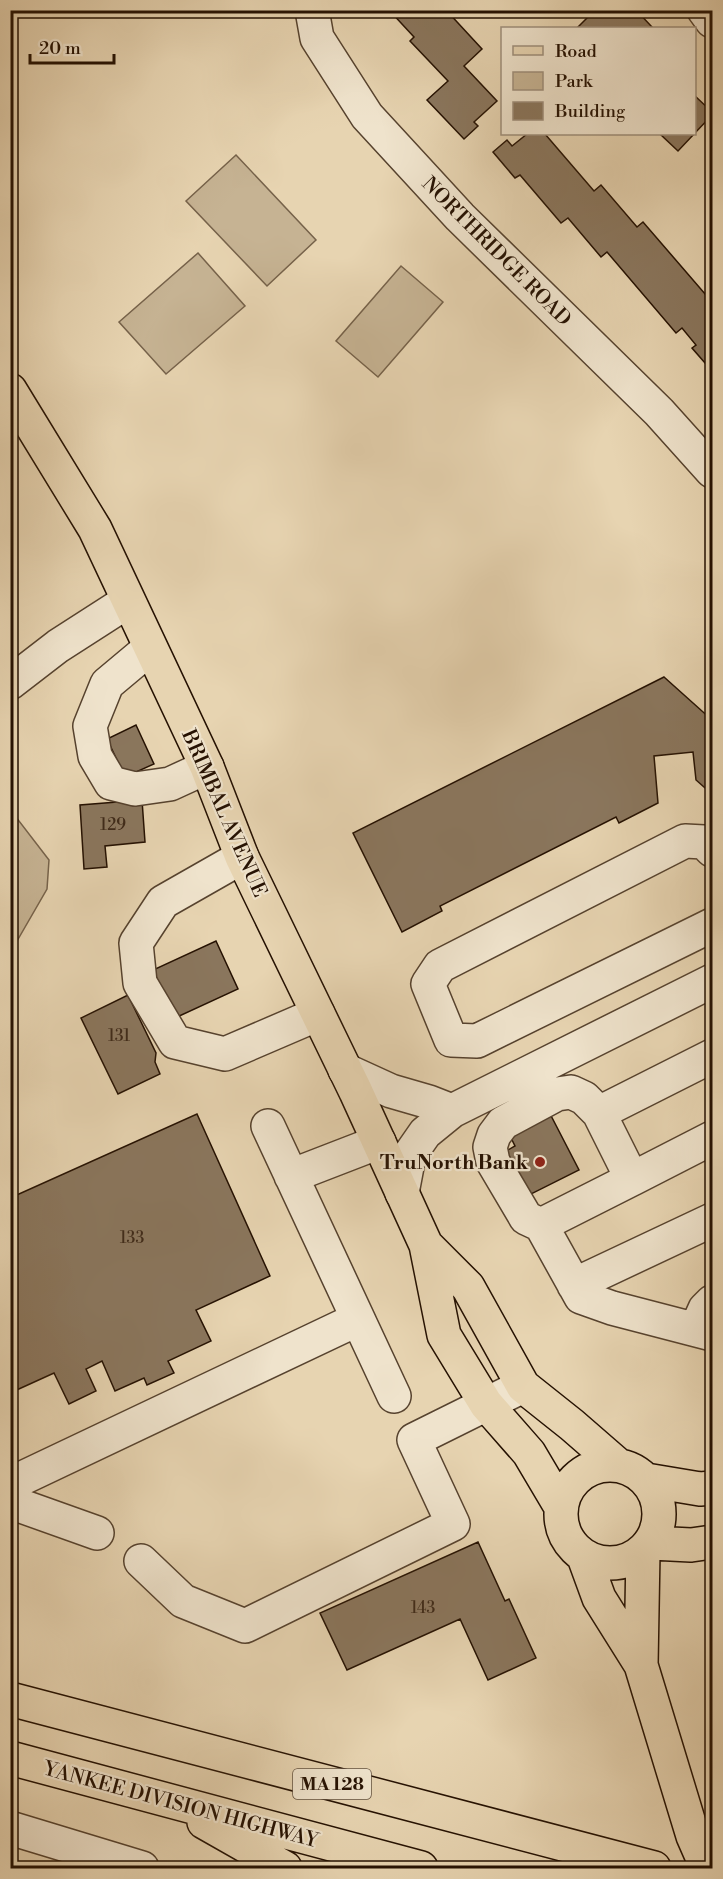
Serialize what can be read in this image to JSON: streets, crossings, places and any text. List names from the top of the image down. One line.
{"streets":{"main road":["BRIMBAL AVENUE","MA 128","YANKEE DIVISION HIGHWAY"],"street":["NORTHRIDGE ROAD"]},"places":["TruNorth Bank"],"house_numbers":["129","131","133","143"],"legend":["Road","Park","Building"],"scale_bar":"20 m"}
